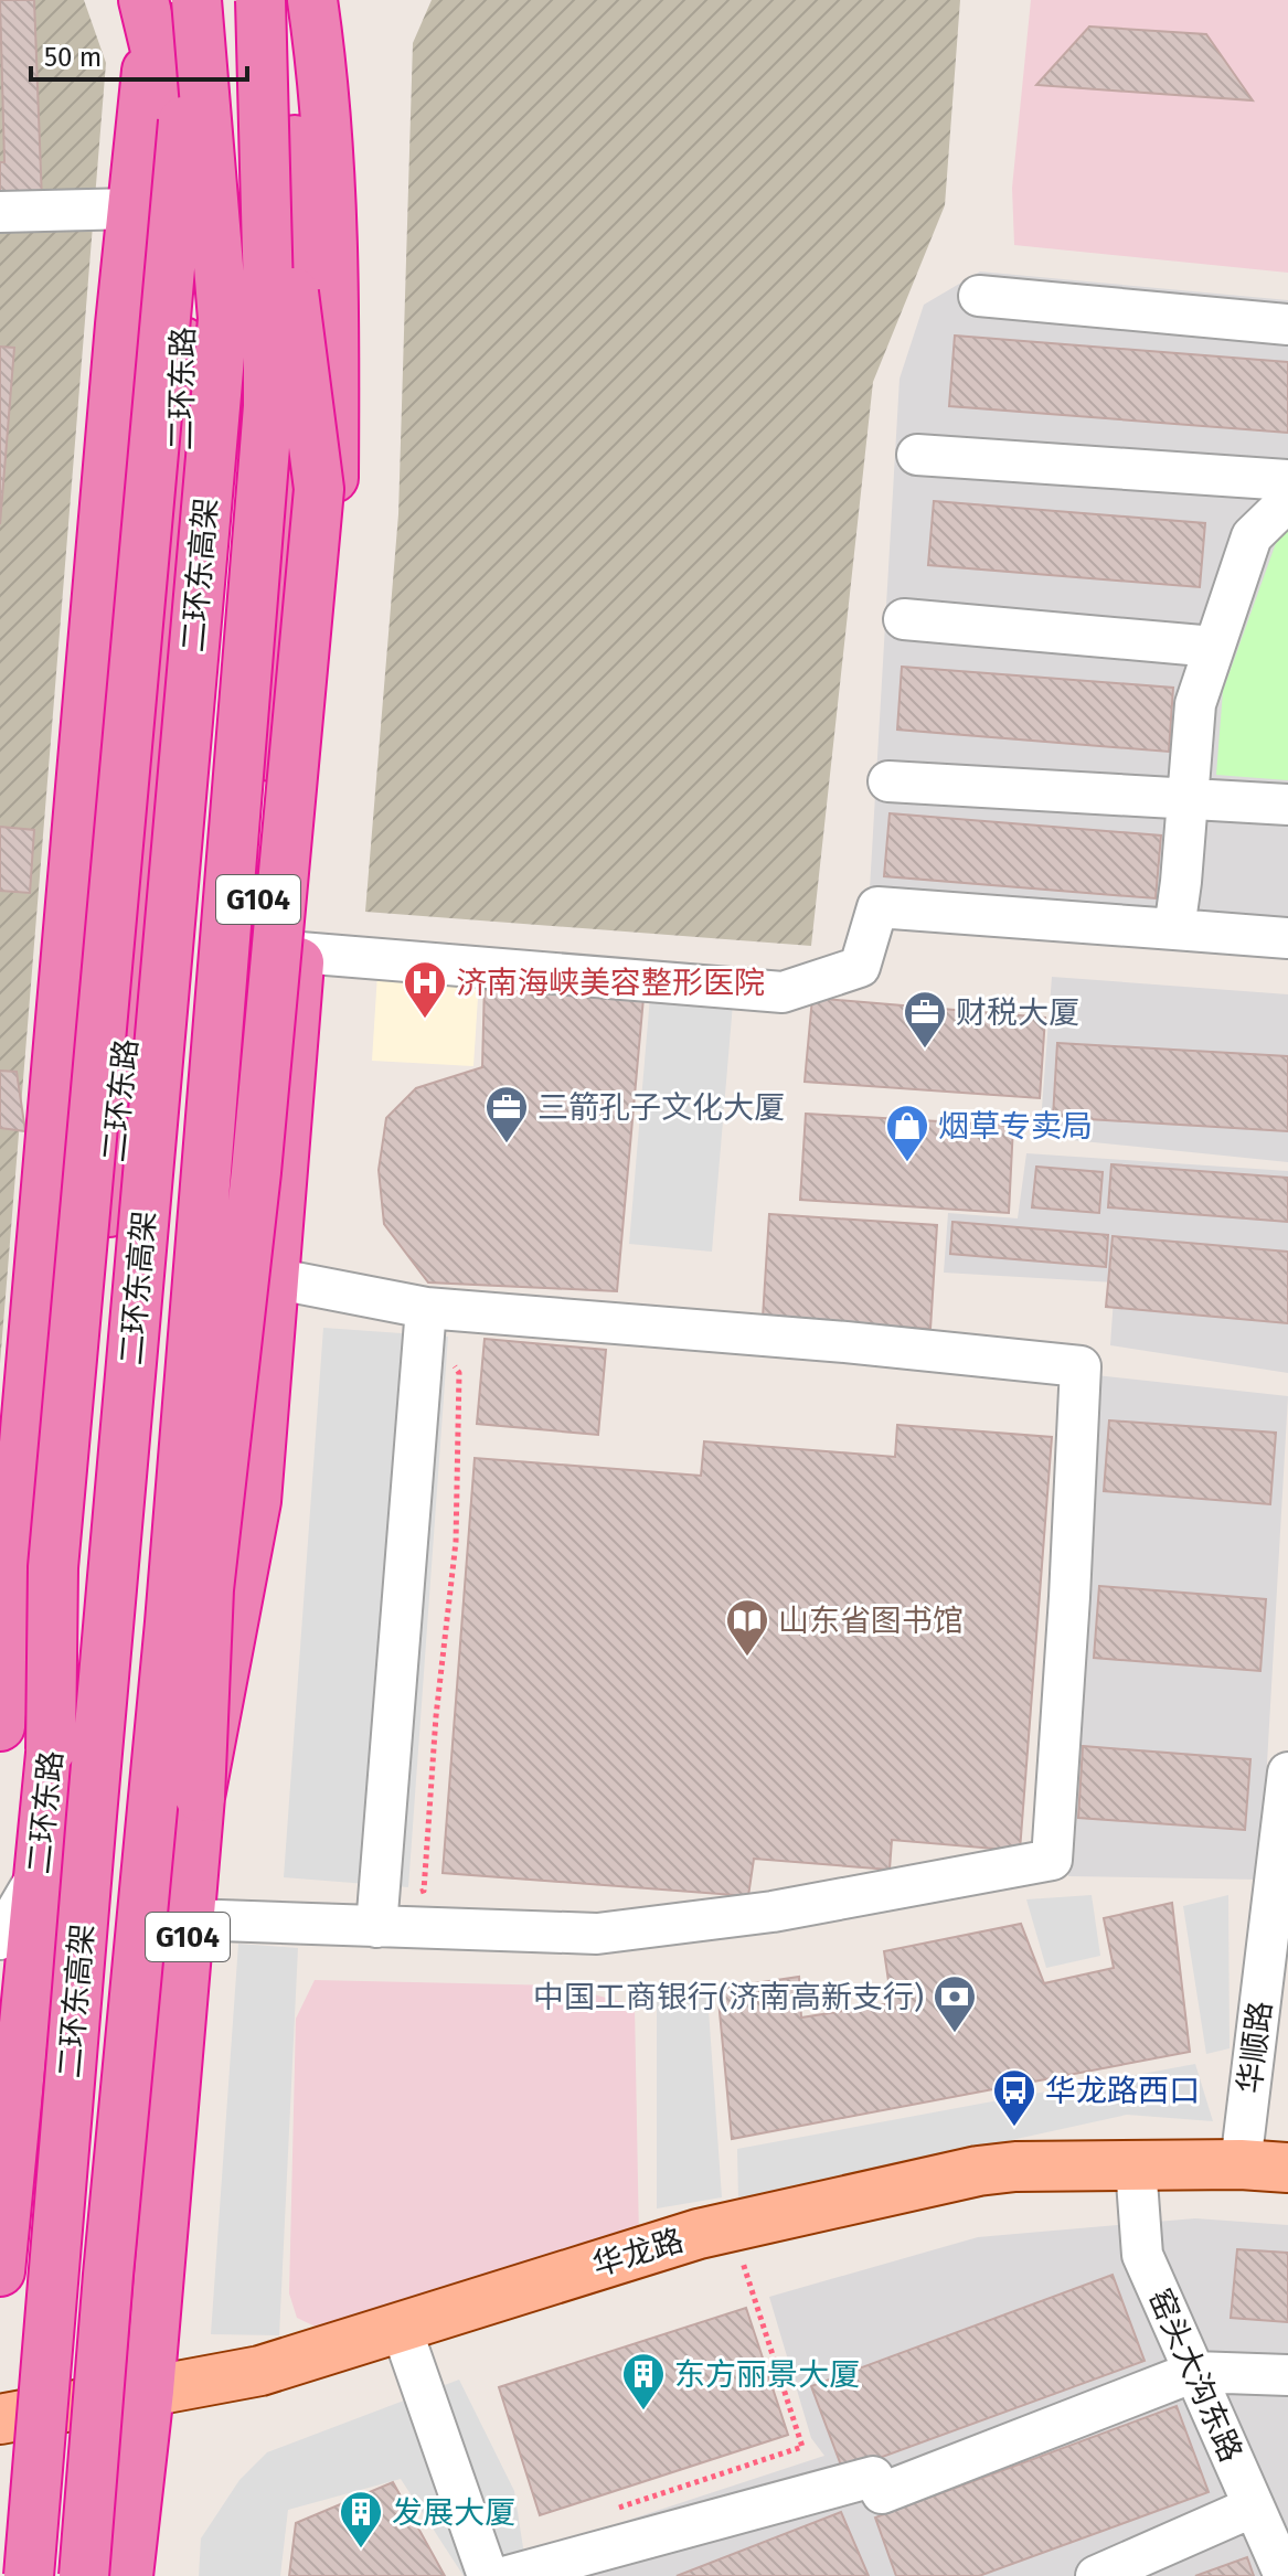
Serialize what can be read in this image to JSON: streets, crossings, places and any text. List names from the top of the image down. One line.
{"streets":{"highway":["二环东路","二环东高架","G104"],"main road":["华龙路"],"street":["华顺路","窑头大沟东路"]},"crossings":[["G104","华龙路"],["华顺路","华龙路"],["华龙路","窑头大沟东路"]],"places":{"hospital":["济南海峡美容整形医院"],"office":["财税大厦","三箭孔子文化大厦"],"shop":["烟草专卖局"],"library":["山东省图书馆"],"bank":["中国工商银行(济南高新支行)"],"bus stop":["华龙路西口"],"building":["东方丽景大厦","发展大厦"]},"scale_bar":"50 m"}
